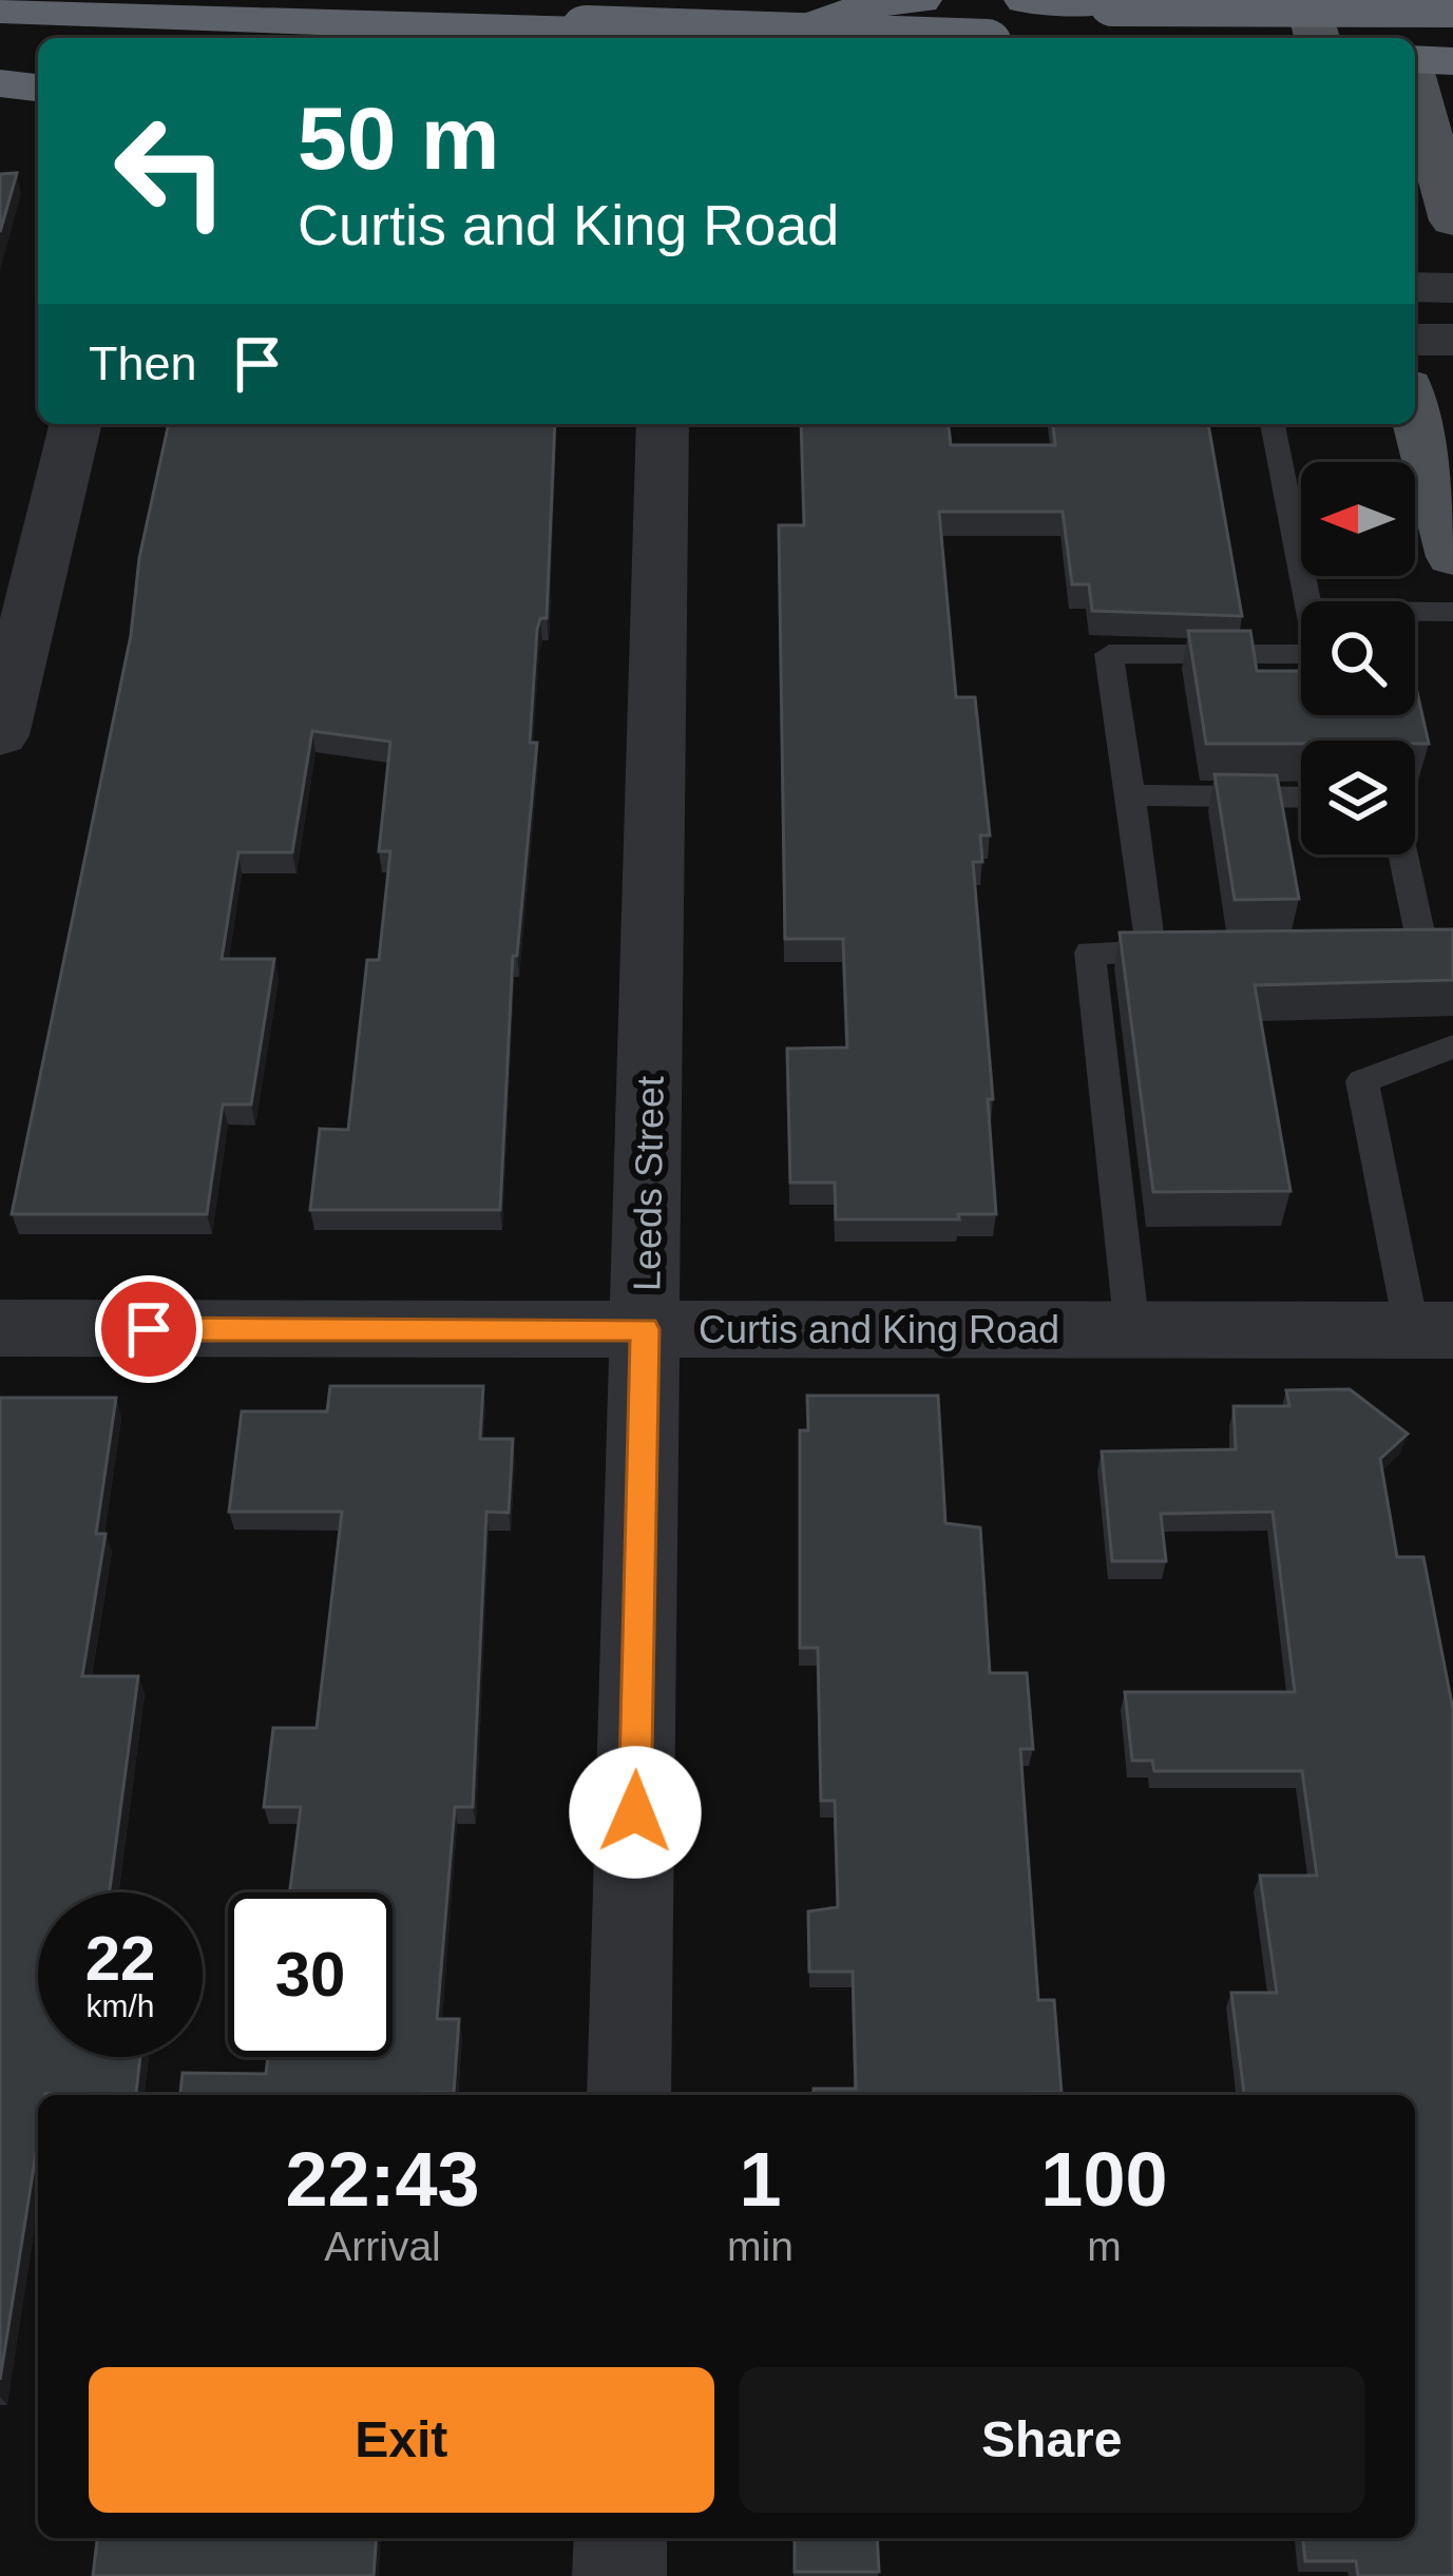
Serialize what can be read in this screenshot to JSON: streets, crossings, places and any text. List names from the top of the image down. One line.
{"streets":{"street":["Leeds Street","Curtis and King Road"]},"crossings":[["Leeds Street","Curtis and King Road"]],"north":"left","page":{"turn":["50 m","Curtis and King Road"],"then":"Then","speed":"22 km/h","limit":"30","eta":["22:43","Arrival","1","min","100","m"],"buttons":["Exit","Share"]}}
